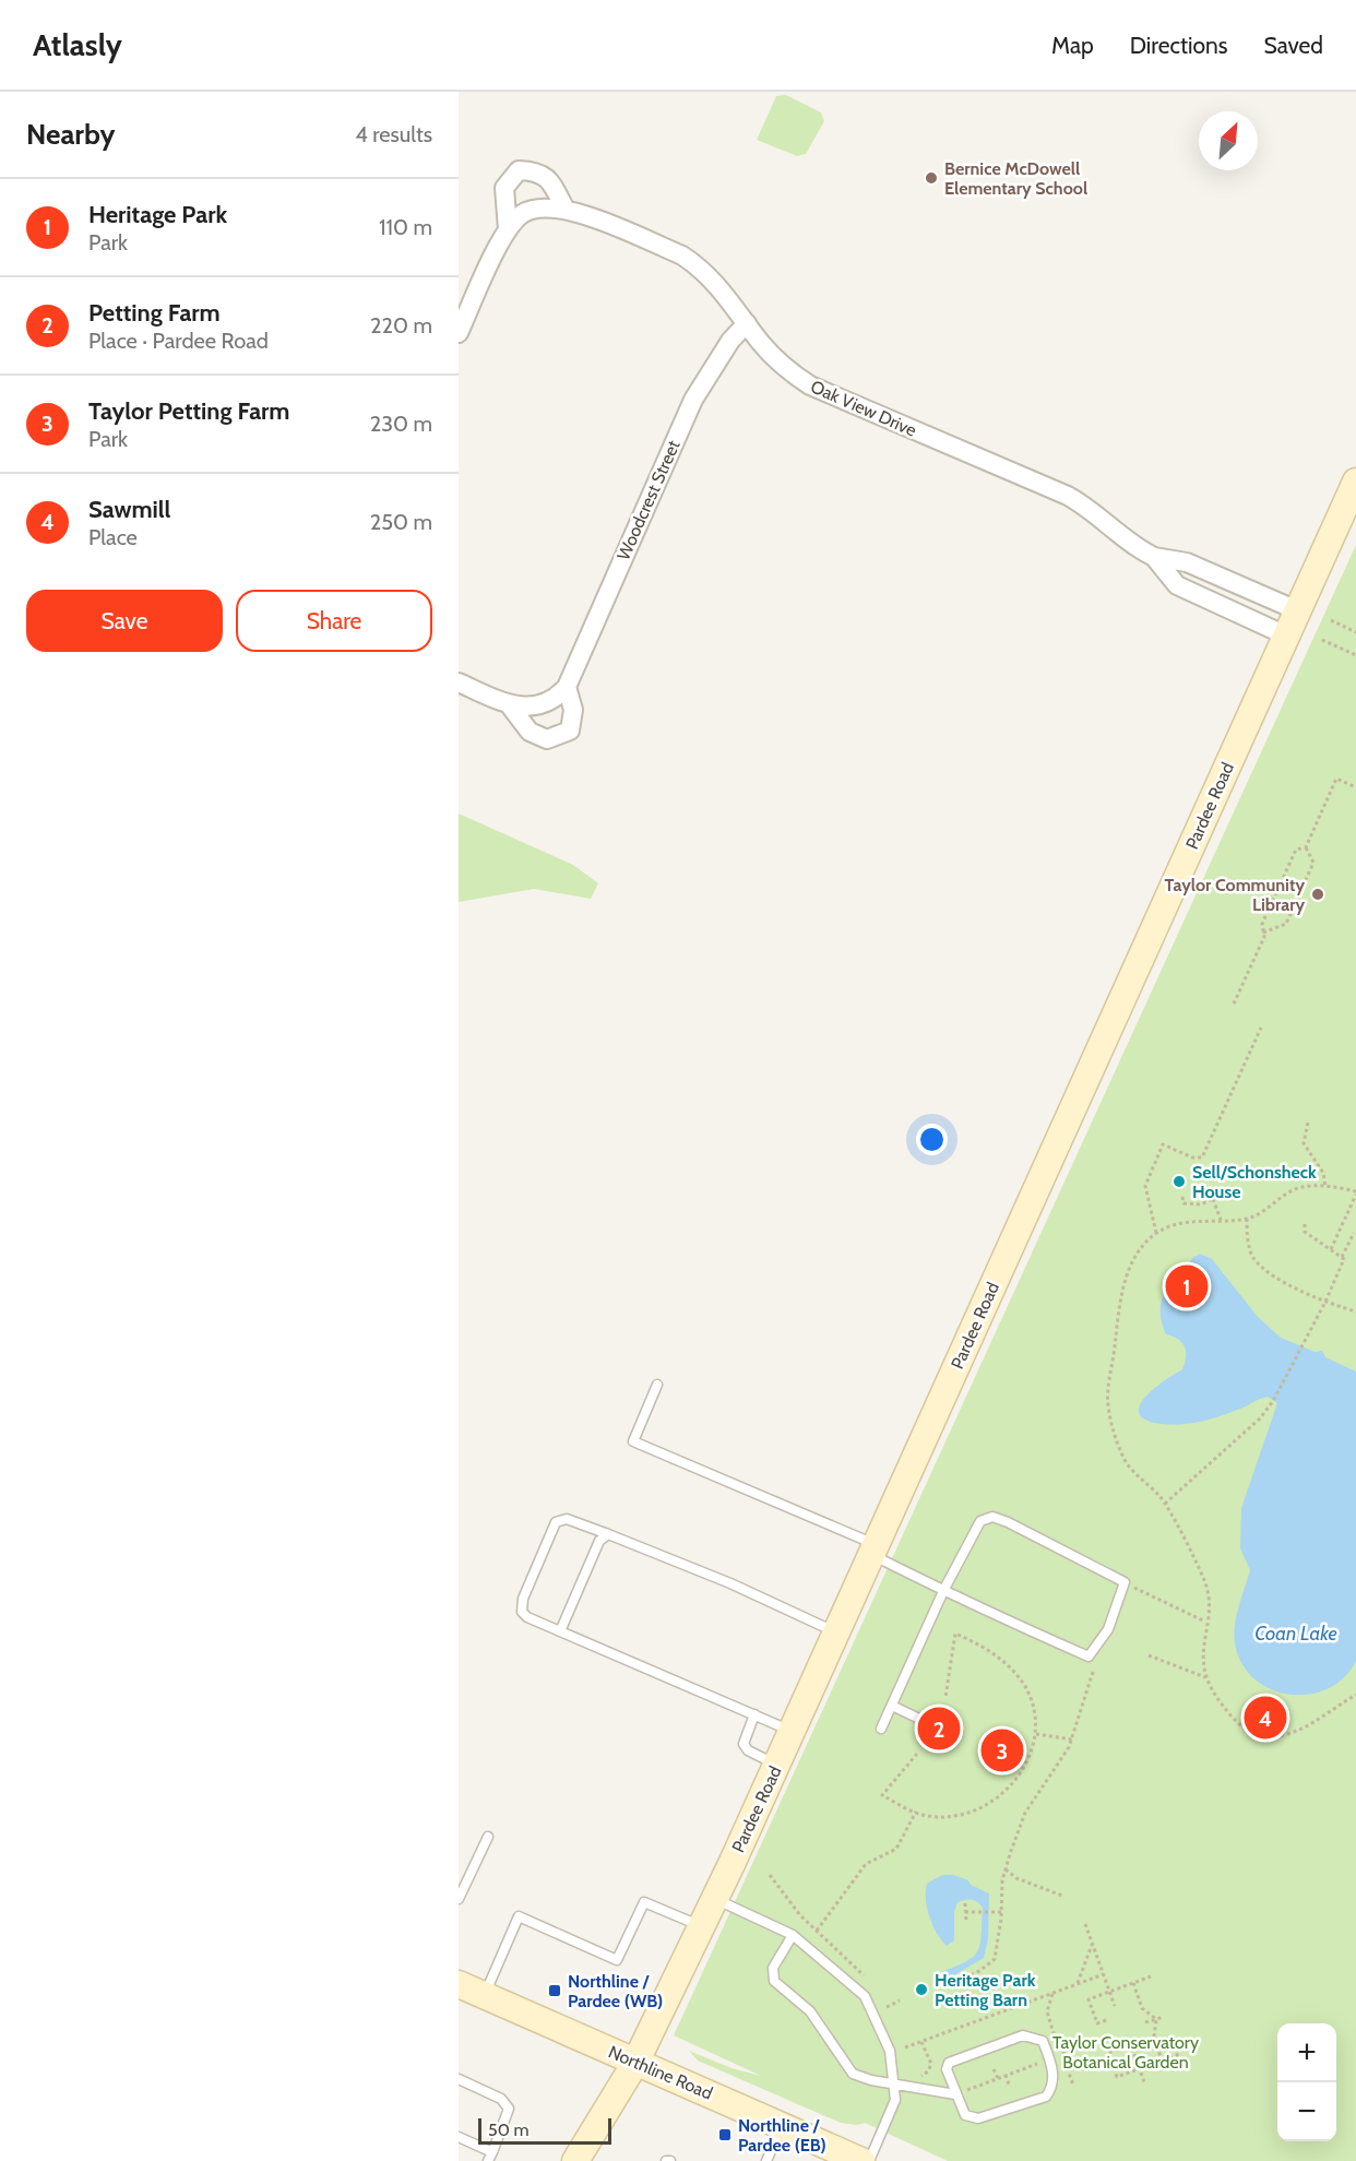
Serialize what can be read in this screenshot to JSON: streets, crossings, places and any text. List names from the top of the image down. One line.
{"streets":{"main road":["Pardee Road","Northline Road"],"street":["Oak View Drive","Woodcrest Street"]},"crossings":[["Oak View Drive","Woodcrest Street"],["Oak View Drive","Pardee Road"],["Pardee Road","Northline Road"]],"water":["Coan Lake"],"parks":["Taylor Conservatory Botanical Garden"],"places":{"other":["Bernice McDowell Elementary School","Taylor Community Library","Sell/Schonsheck House","Heritage Park Petting Barn"],"transit":["Northline / Pardee (WB)","Northline / Pardee (EB)"]},"scale_bar":"50 m","north":"top right","page":{"header":"Atlasly","nav":["Map","Directions","Saved"],"heading":["Nearby","4 results"],"list":[{"mark":"1","name":"Heritage Park","note":"Park","value":"110 m"},{"mark":"2","name":"Petting Farm","note":"Place · Pardee Road","value":"220 m"},{"mark":"3","name":"Taylor Petting Farm","note":"Park","value":"230 m"},{"mark":"4","name":"Sawmill","note":"Place","value":"250 m"}],"buttons":["Save","Share"],"pins":["1","4","2","3"],"map_buttons":["+","−"],"scale":"50 m"}}
